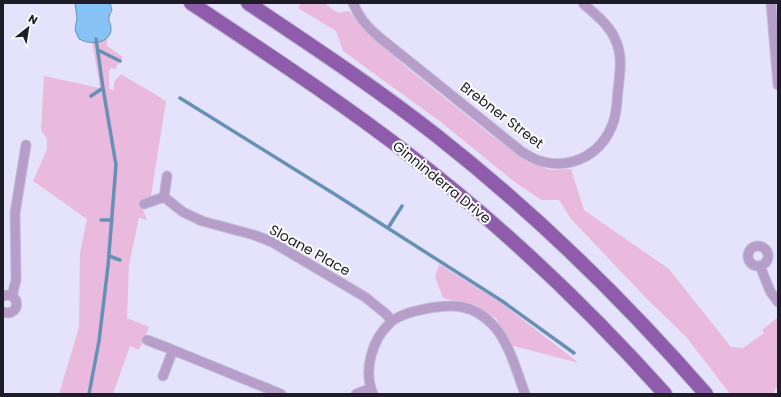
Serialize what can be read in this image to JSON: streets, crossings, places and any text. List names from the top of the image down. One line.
{"streets":{"main road":["Ginninderra Drive"],"street":["Brebner Street","Sloane Place"]},"north":"top right"}
